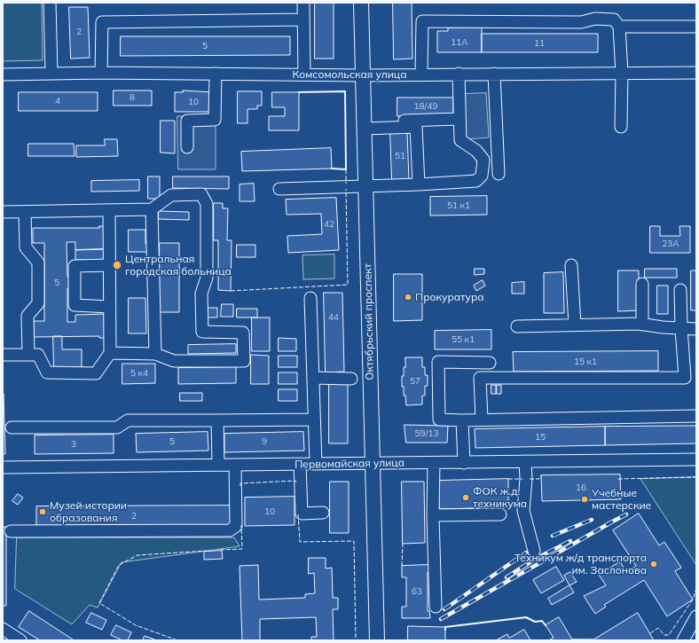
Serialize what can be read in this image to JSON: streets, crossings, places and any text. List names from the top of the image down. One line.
{"streets":{"main road":["Октябрьский проспект"],"street":["Комсомольская улица","Первомайская улица"]},"crossings":[["Комсомольская улица","Октябрьский проспект"],["Октябрьский проспект","Первомайская улица"]],"places":["Центральная городская больница","Прокуратура","ФОК ж.д. техникума","Учебные мастерские","Музей истории образования","Техникум ж/д транспорта им. Заслонова"],"house_numbers":["2","11А","11","5","8","4","10","18/49","51","51 к1","42","23А","5","44","55 к1","15 к1","5 к4","57","59/13","15","5","9","3","16","10","2","63"]}
